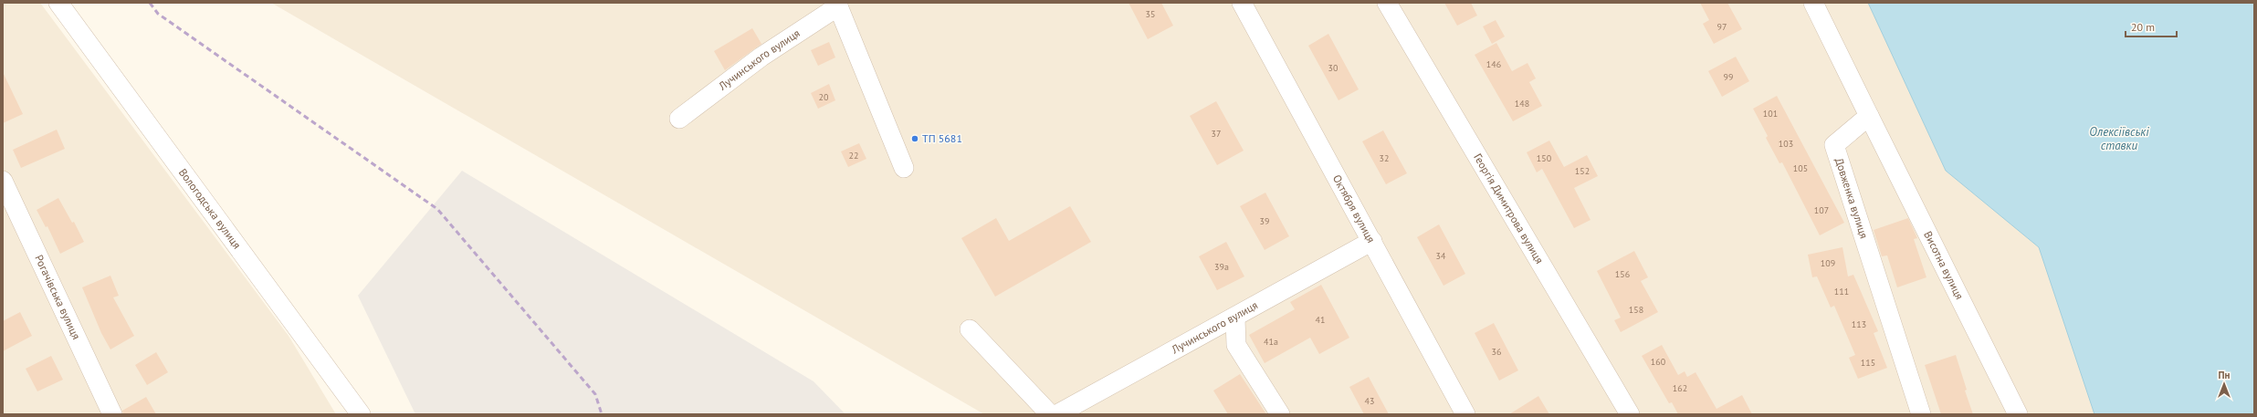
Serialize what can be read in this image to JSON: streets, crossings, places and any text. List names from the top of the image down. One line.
{"streets":{"street":["Лучинського вулиця","Довженка вулиця","Вологодська вулиця","Октября вулиця","Георгія Димитрова вулиця","Висотна вулиця","Рогачівська вулиця"]},"crossings":[["Лучинського вулиця","Октября вулиця"],["Довженка вулиця","Висотна вулиця"]],"water":["Олексіївські ставки"],"places":["ТП 5681"],"house_numbers":["35","97","146","30","99","20","148","101","37","103","22","32","150","105","152","107","39","34","109","39а","156","111","158","41","113","41а","36","160","115","162","43"],"scale_bar":"20 m","north":"top"}
